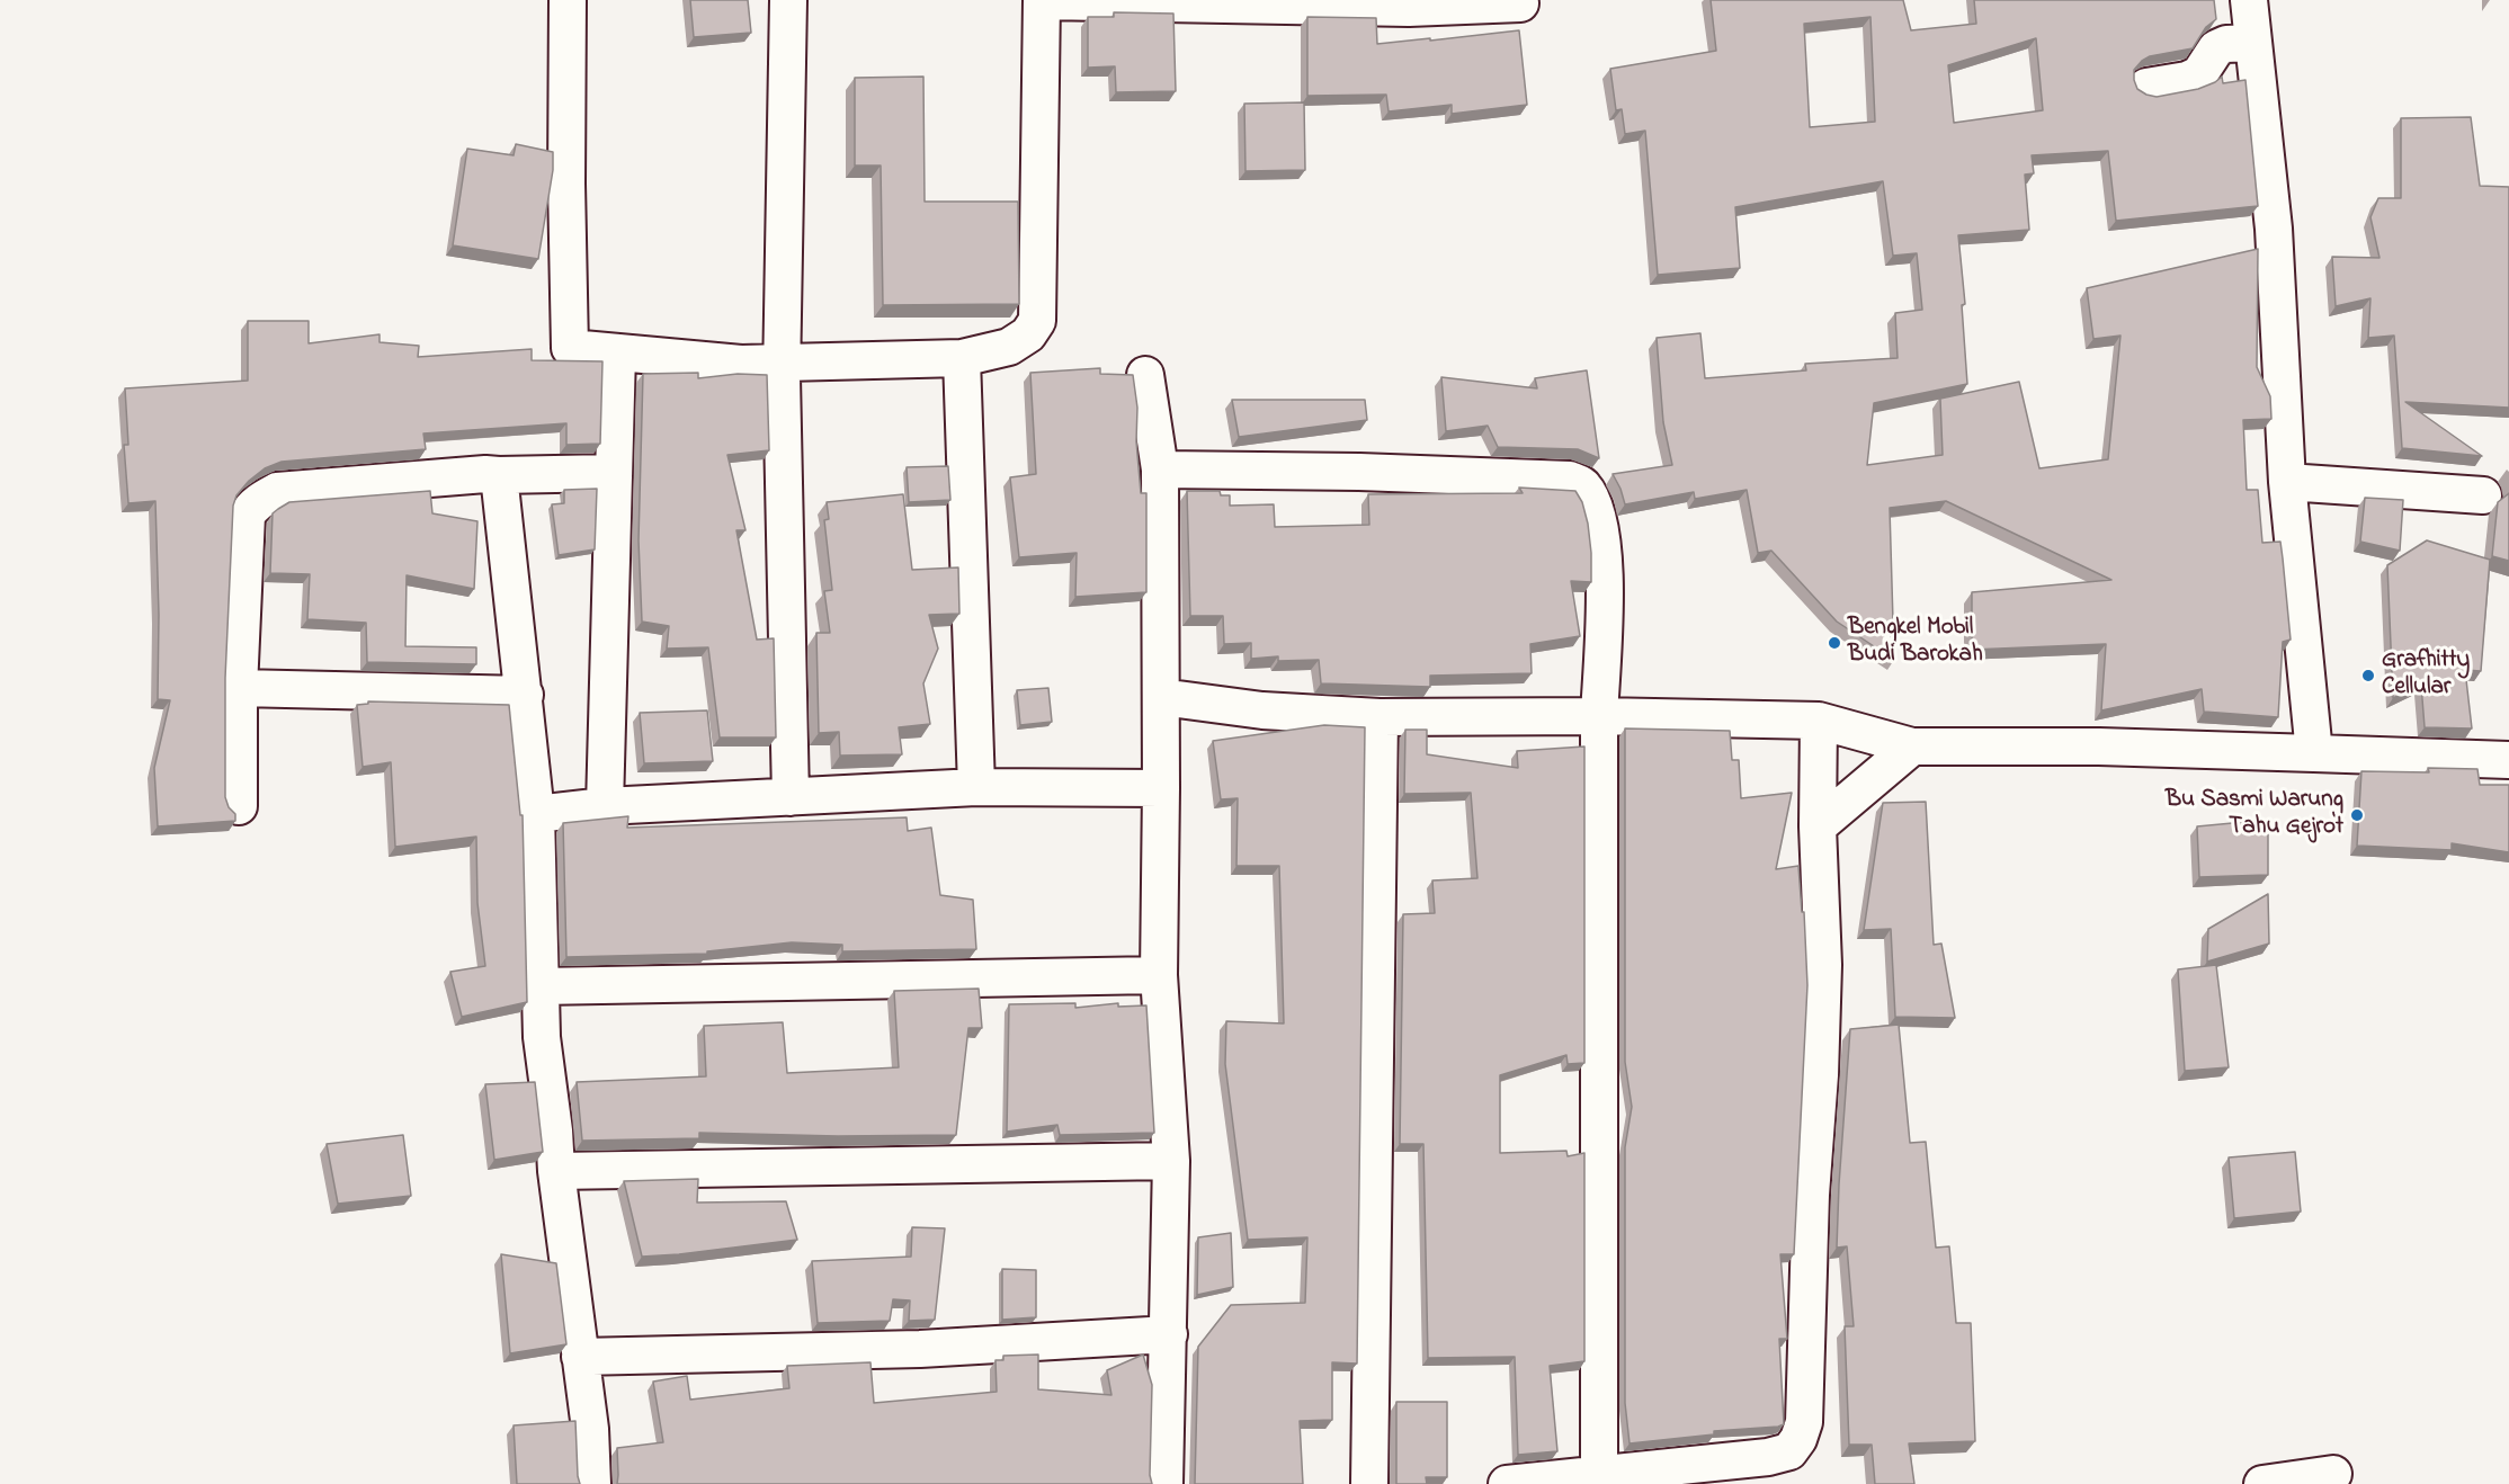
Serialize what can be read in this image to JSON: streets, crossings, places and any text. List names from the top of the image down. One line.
{"places":["Bengkel Mobil Budi Barokah","Grafhitty Cellular","Bu Sasmi Warung Tahu Gejrot"]}
